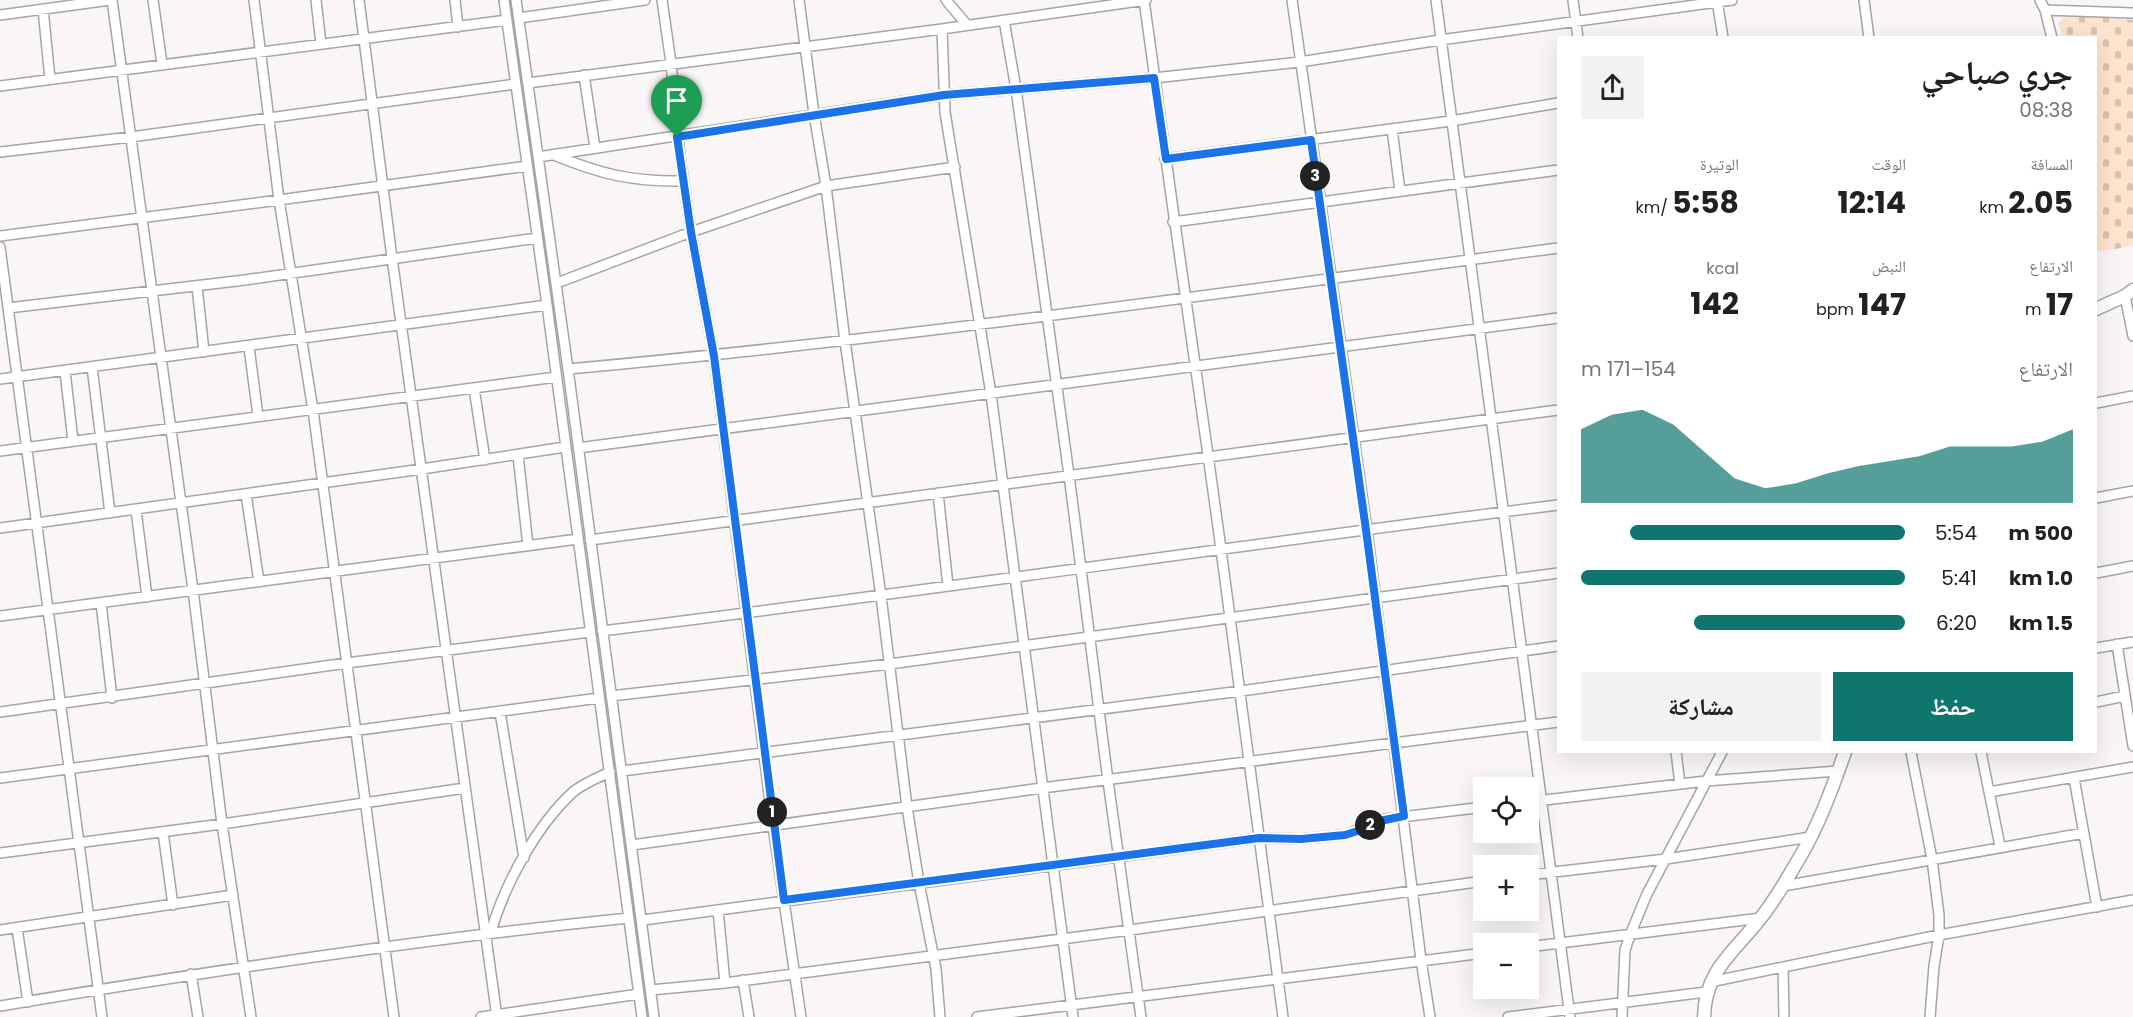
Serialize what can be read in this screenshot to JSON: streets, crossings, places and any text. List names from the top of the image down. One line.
{"page":{"heading":["جري صباحي","08:38"],"stats":[["المسافة","2.05 km"],["الوقت","12:14"],["الوتيرة","5:58 /km"],["الارتفاع","17 m"],["النبض","147 bpm"],["kcal","142"]],"pins":["3","1","2"],"chart":["الارتفاع","154–171 m"],"list":[{"name":"500 m","note":"5:54"},{"name":"1.0 km","note":"5:41"},{"name":"1.5 km","note":"6:20"}],"buttons":["حفظ","مشاركة"],"map_buttons":["+","−"]}}
